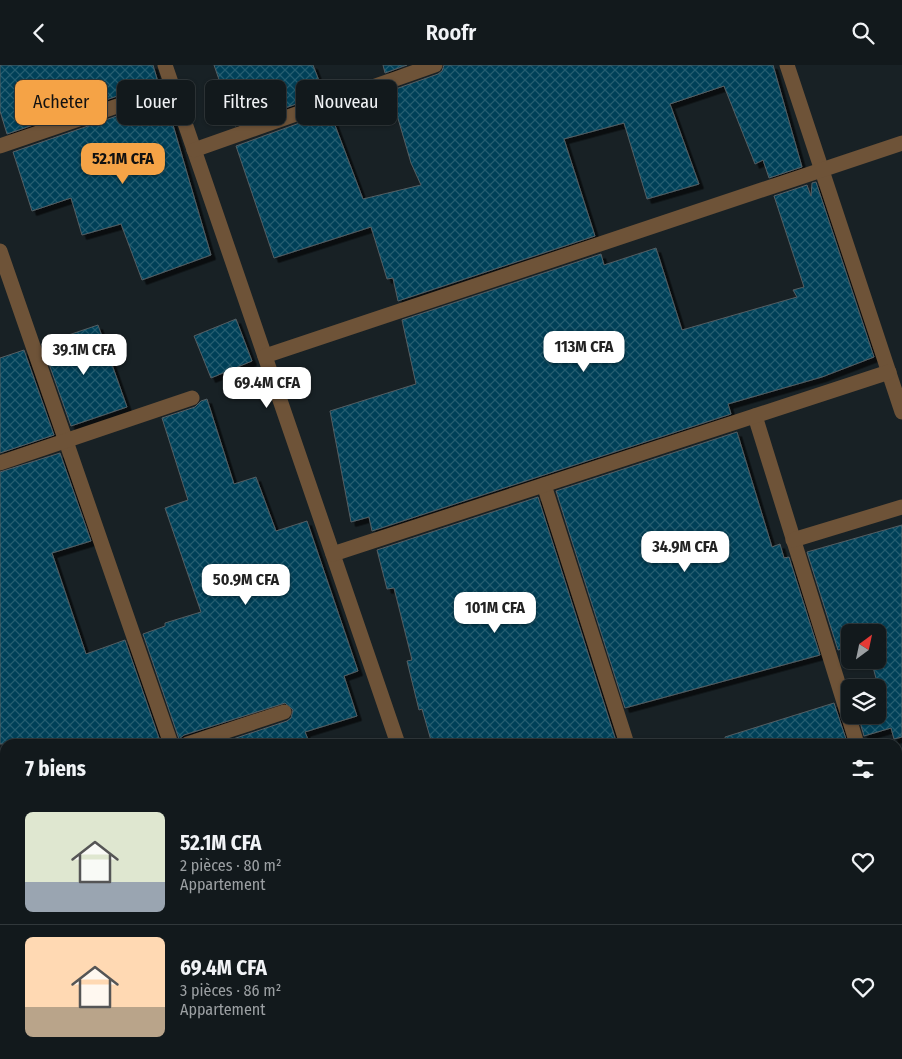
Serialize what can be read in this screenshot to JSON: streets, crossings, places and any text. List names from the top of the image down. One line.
{"north":"top right","page":{"header":"Roofr","chip":["Acheter","Louer","Filtres","Nouveau"],"price":["52.1M CFA","113M CFA","39.1M CFA","69.4M CFA","34.9M CFA","50.9M CFA","101M CFA"],"heading":"7 biens","list":[{"name":"52.1M CFA","note":"2 pièces · 80 m² · Appartement"},{"name":"69.4M CFA","note":"3 pièces · 86 m² · Appartement"}]}}
